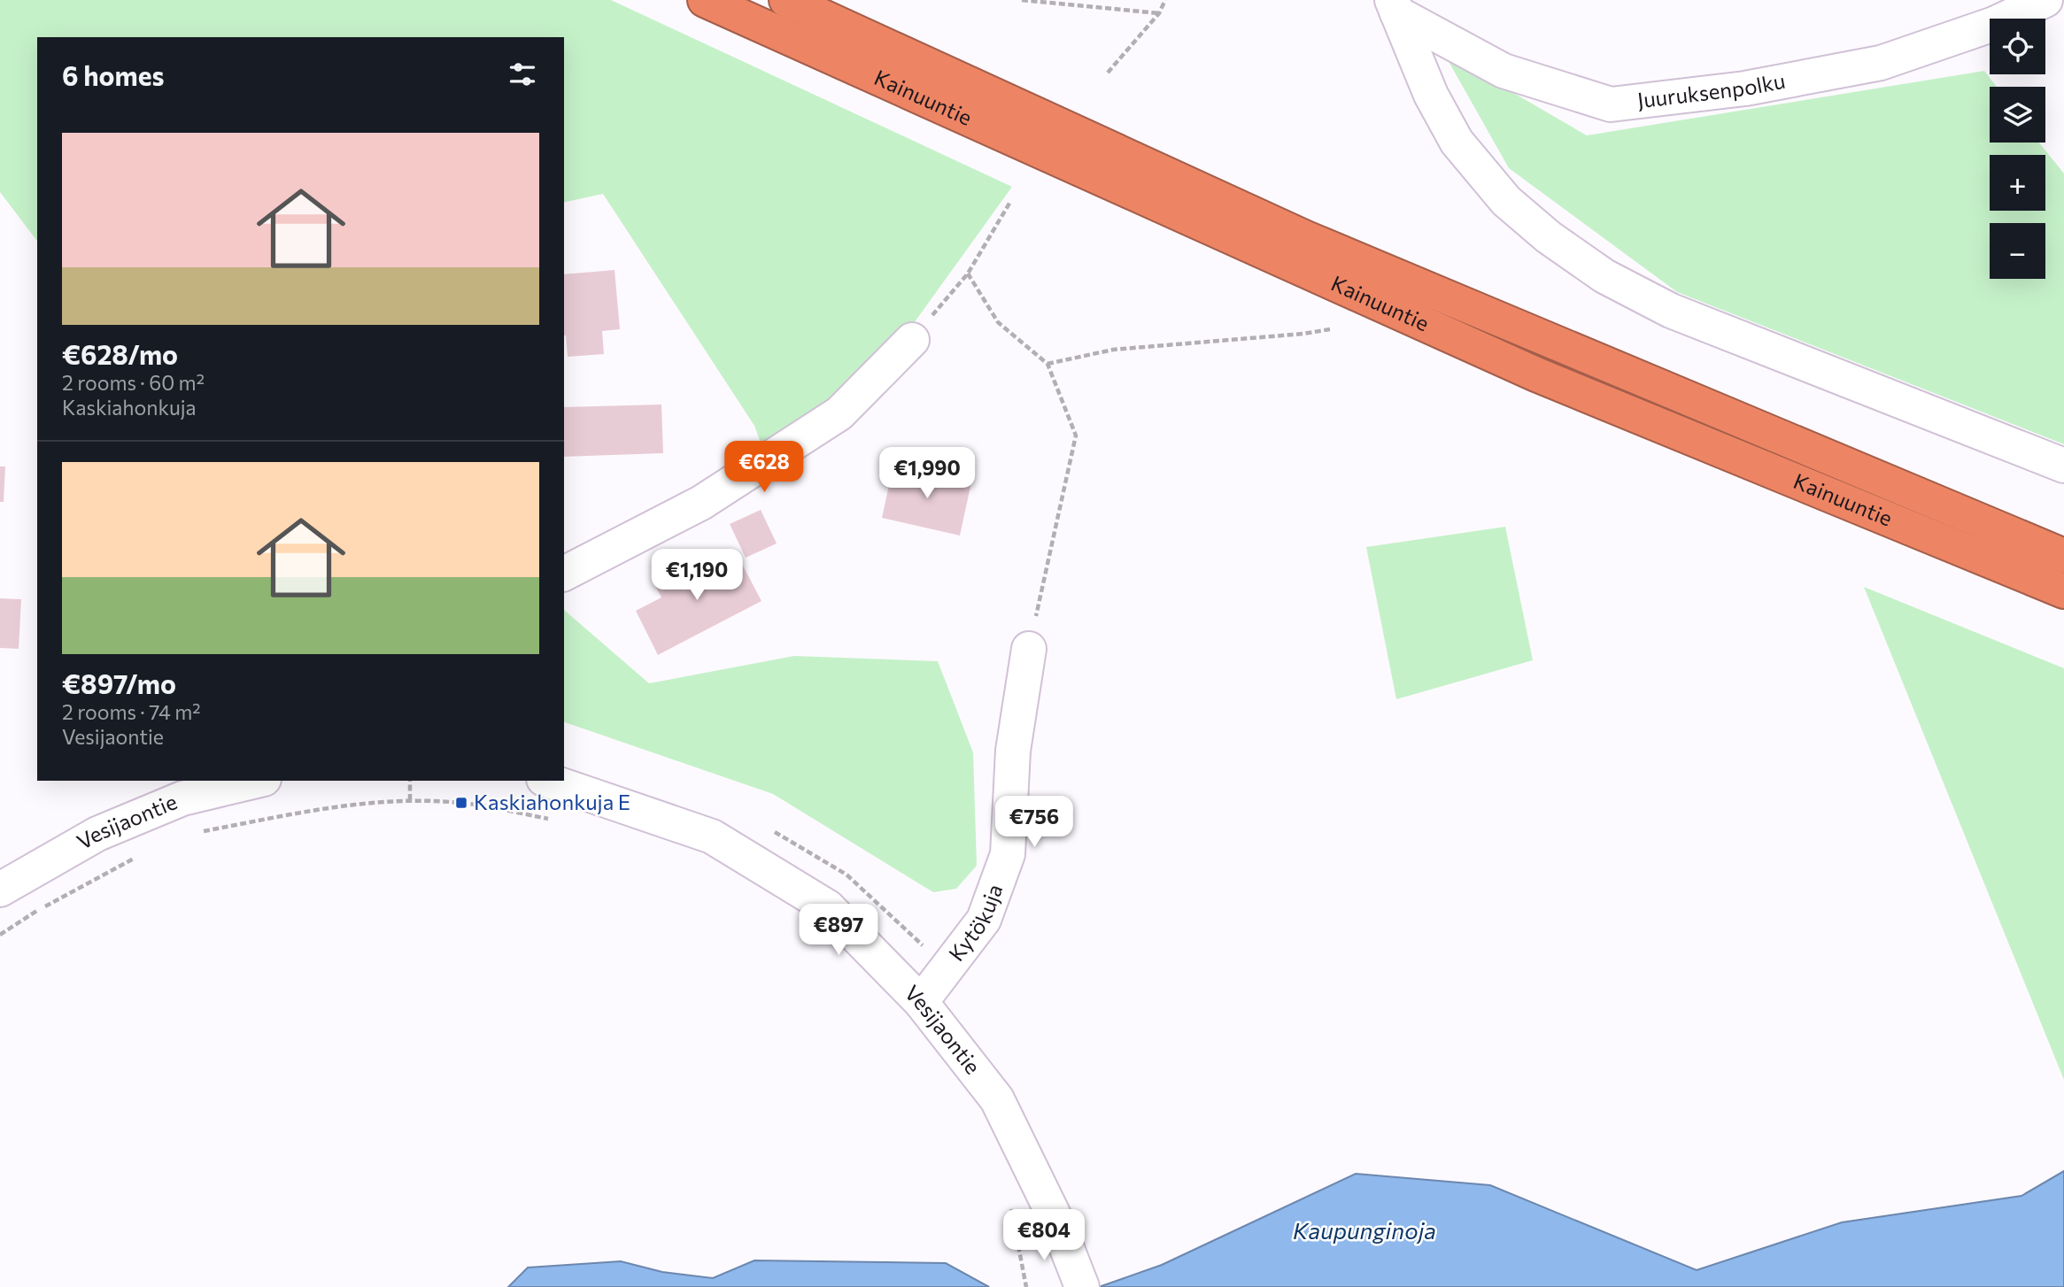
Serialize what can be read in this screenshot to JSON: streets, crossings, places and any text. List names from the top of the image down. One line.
{"streets":{"highway":["Kainuuntie"],"street":["Juuruksenpolku","Vesijaontie","Kytökuja"]},"crossings":[["Vesijaontie","Kytökuja"]],"water":["Kaupunginoja"],"places":{"transit":["Kaskiahonkuja E"]},"page":{"map_buttons":["+","−"],"heading":"6 homes","list":[{"name":"€628/mo","note":"2 rooms · 60 m² · Kaskiahonkuja"},{"name":"€897/mo","note":"2 rooms · 74 m² · Vesijaontie"}],"price":["€628","€1,990","€1,190","€756","€897","€804"]}}
